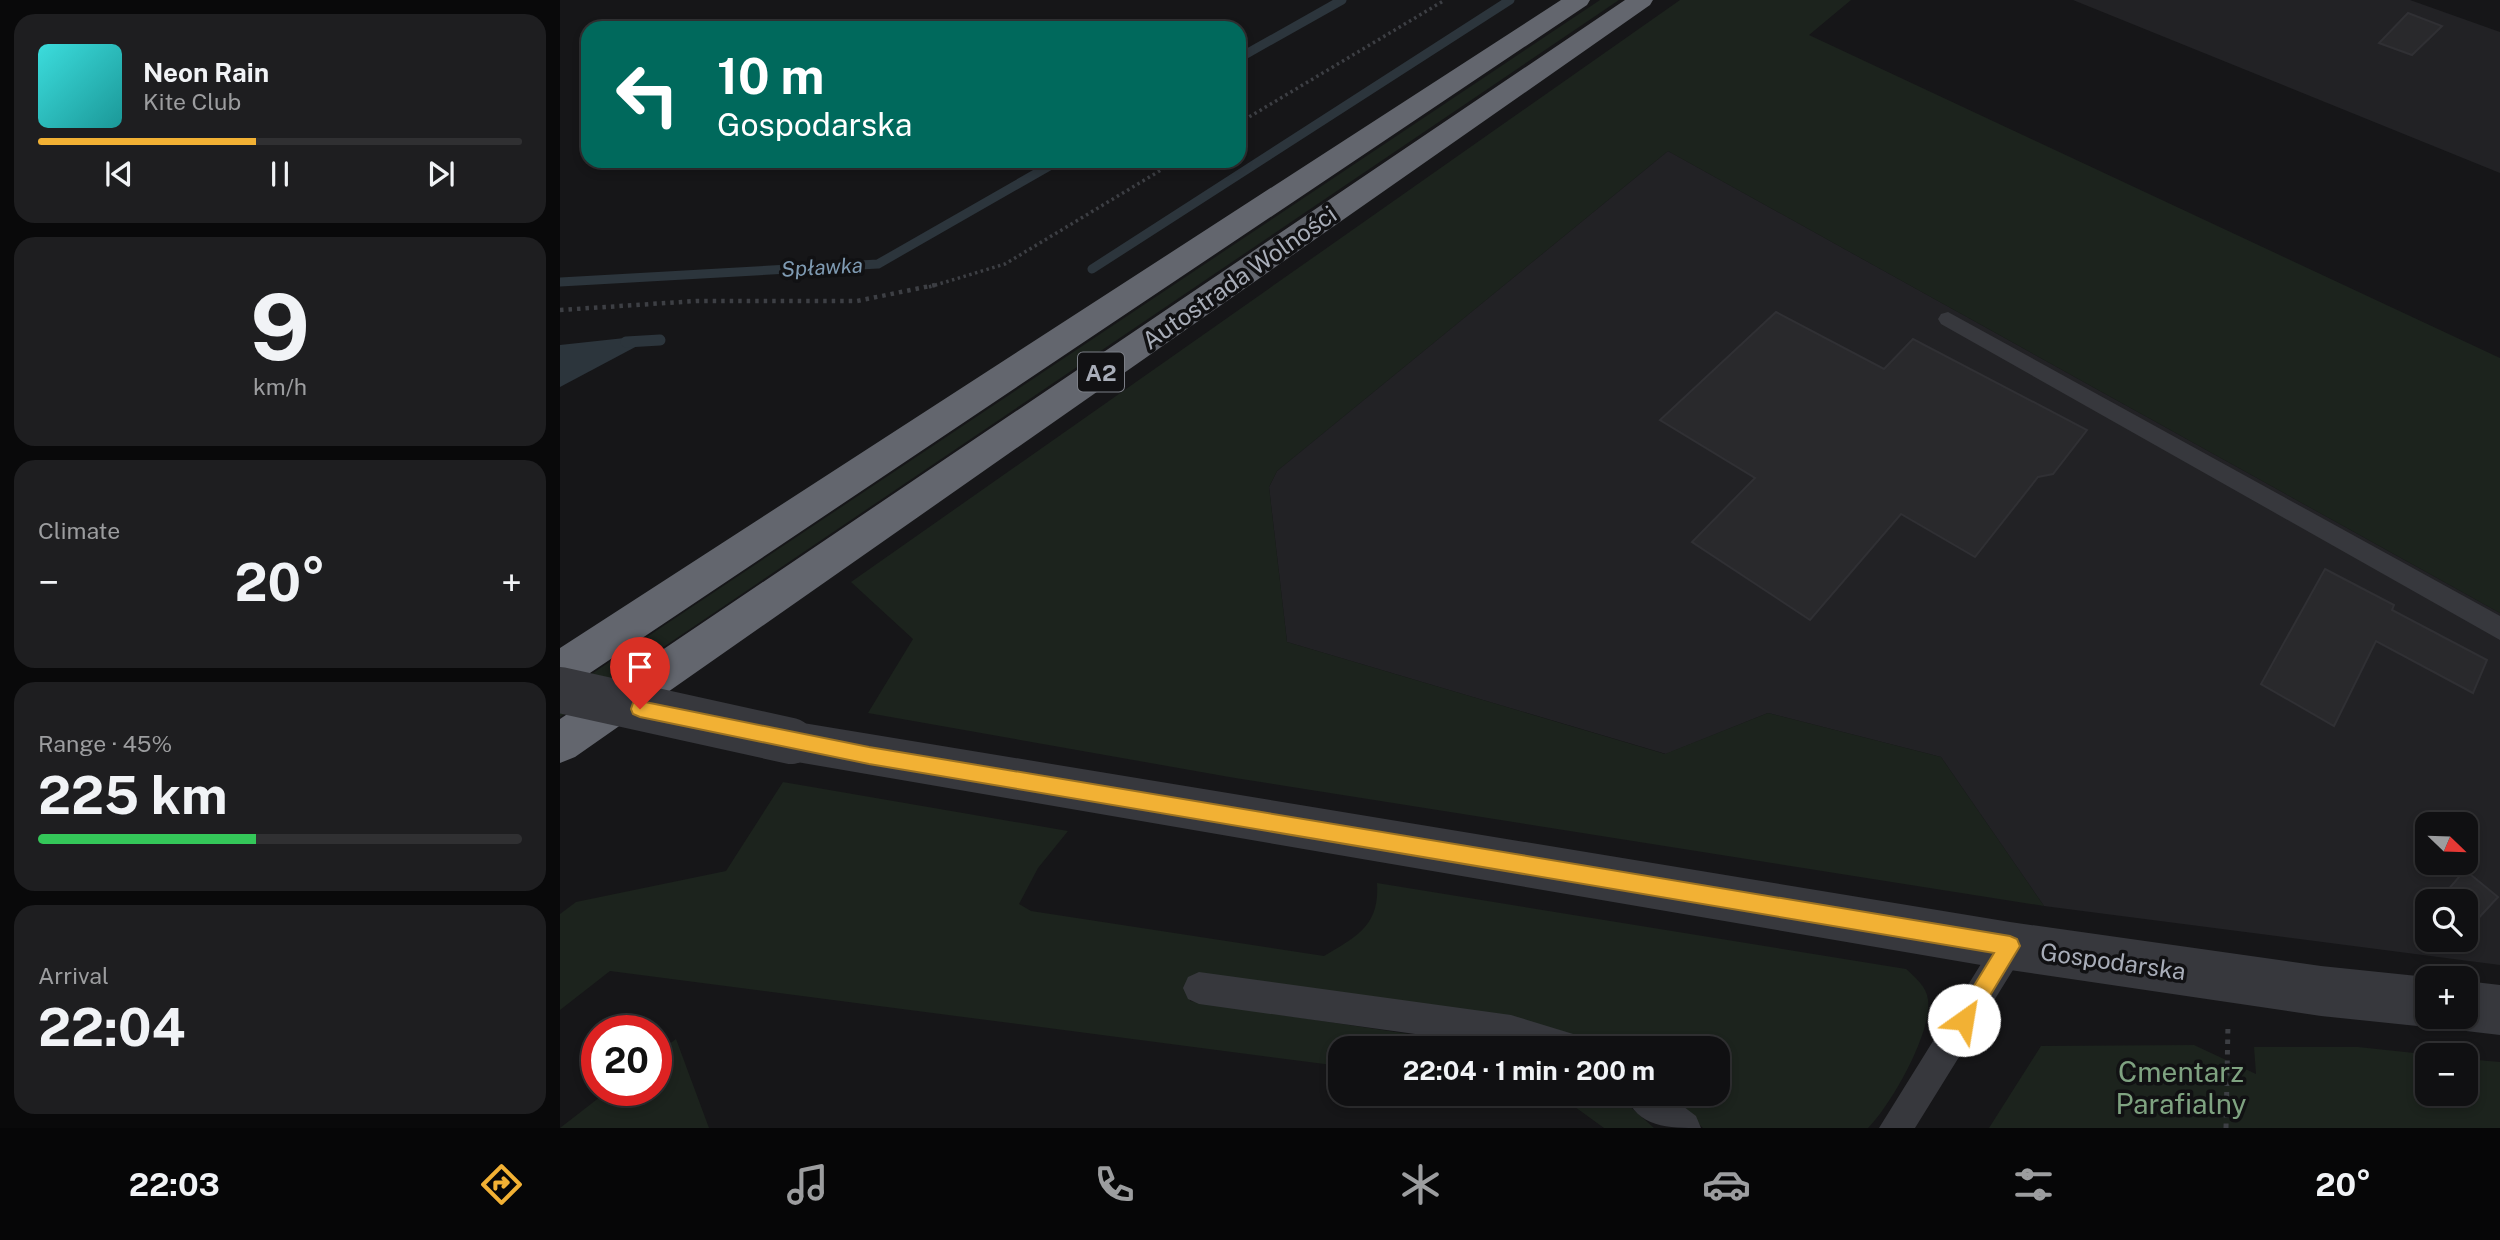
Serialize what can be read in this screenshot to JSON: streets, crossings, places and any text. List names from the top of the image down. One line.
{"streets":{"highway":["Autostrada Wolności","A2"],"street":["Gospodarska"]},"water":["Spławka"],"parks":["Cmentarz Parafialny"],"north":"bottom right","page":{"turn":["10 m","Gospodarska"],"song":["Neon Rain","Kite Club"],"tile":[["9","km/h"],"Climate",["Range · 45%","225 km"],["Arrival","22:04"]],"heat":["−","20°","+"],"map_buttons":["+","−"],"limit":"20","trip":"22:04 · 1 min · 200 m","tabs":["22:03","20°"]}}
